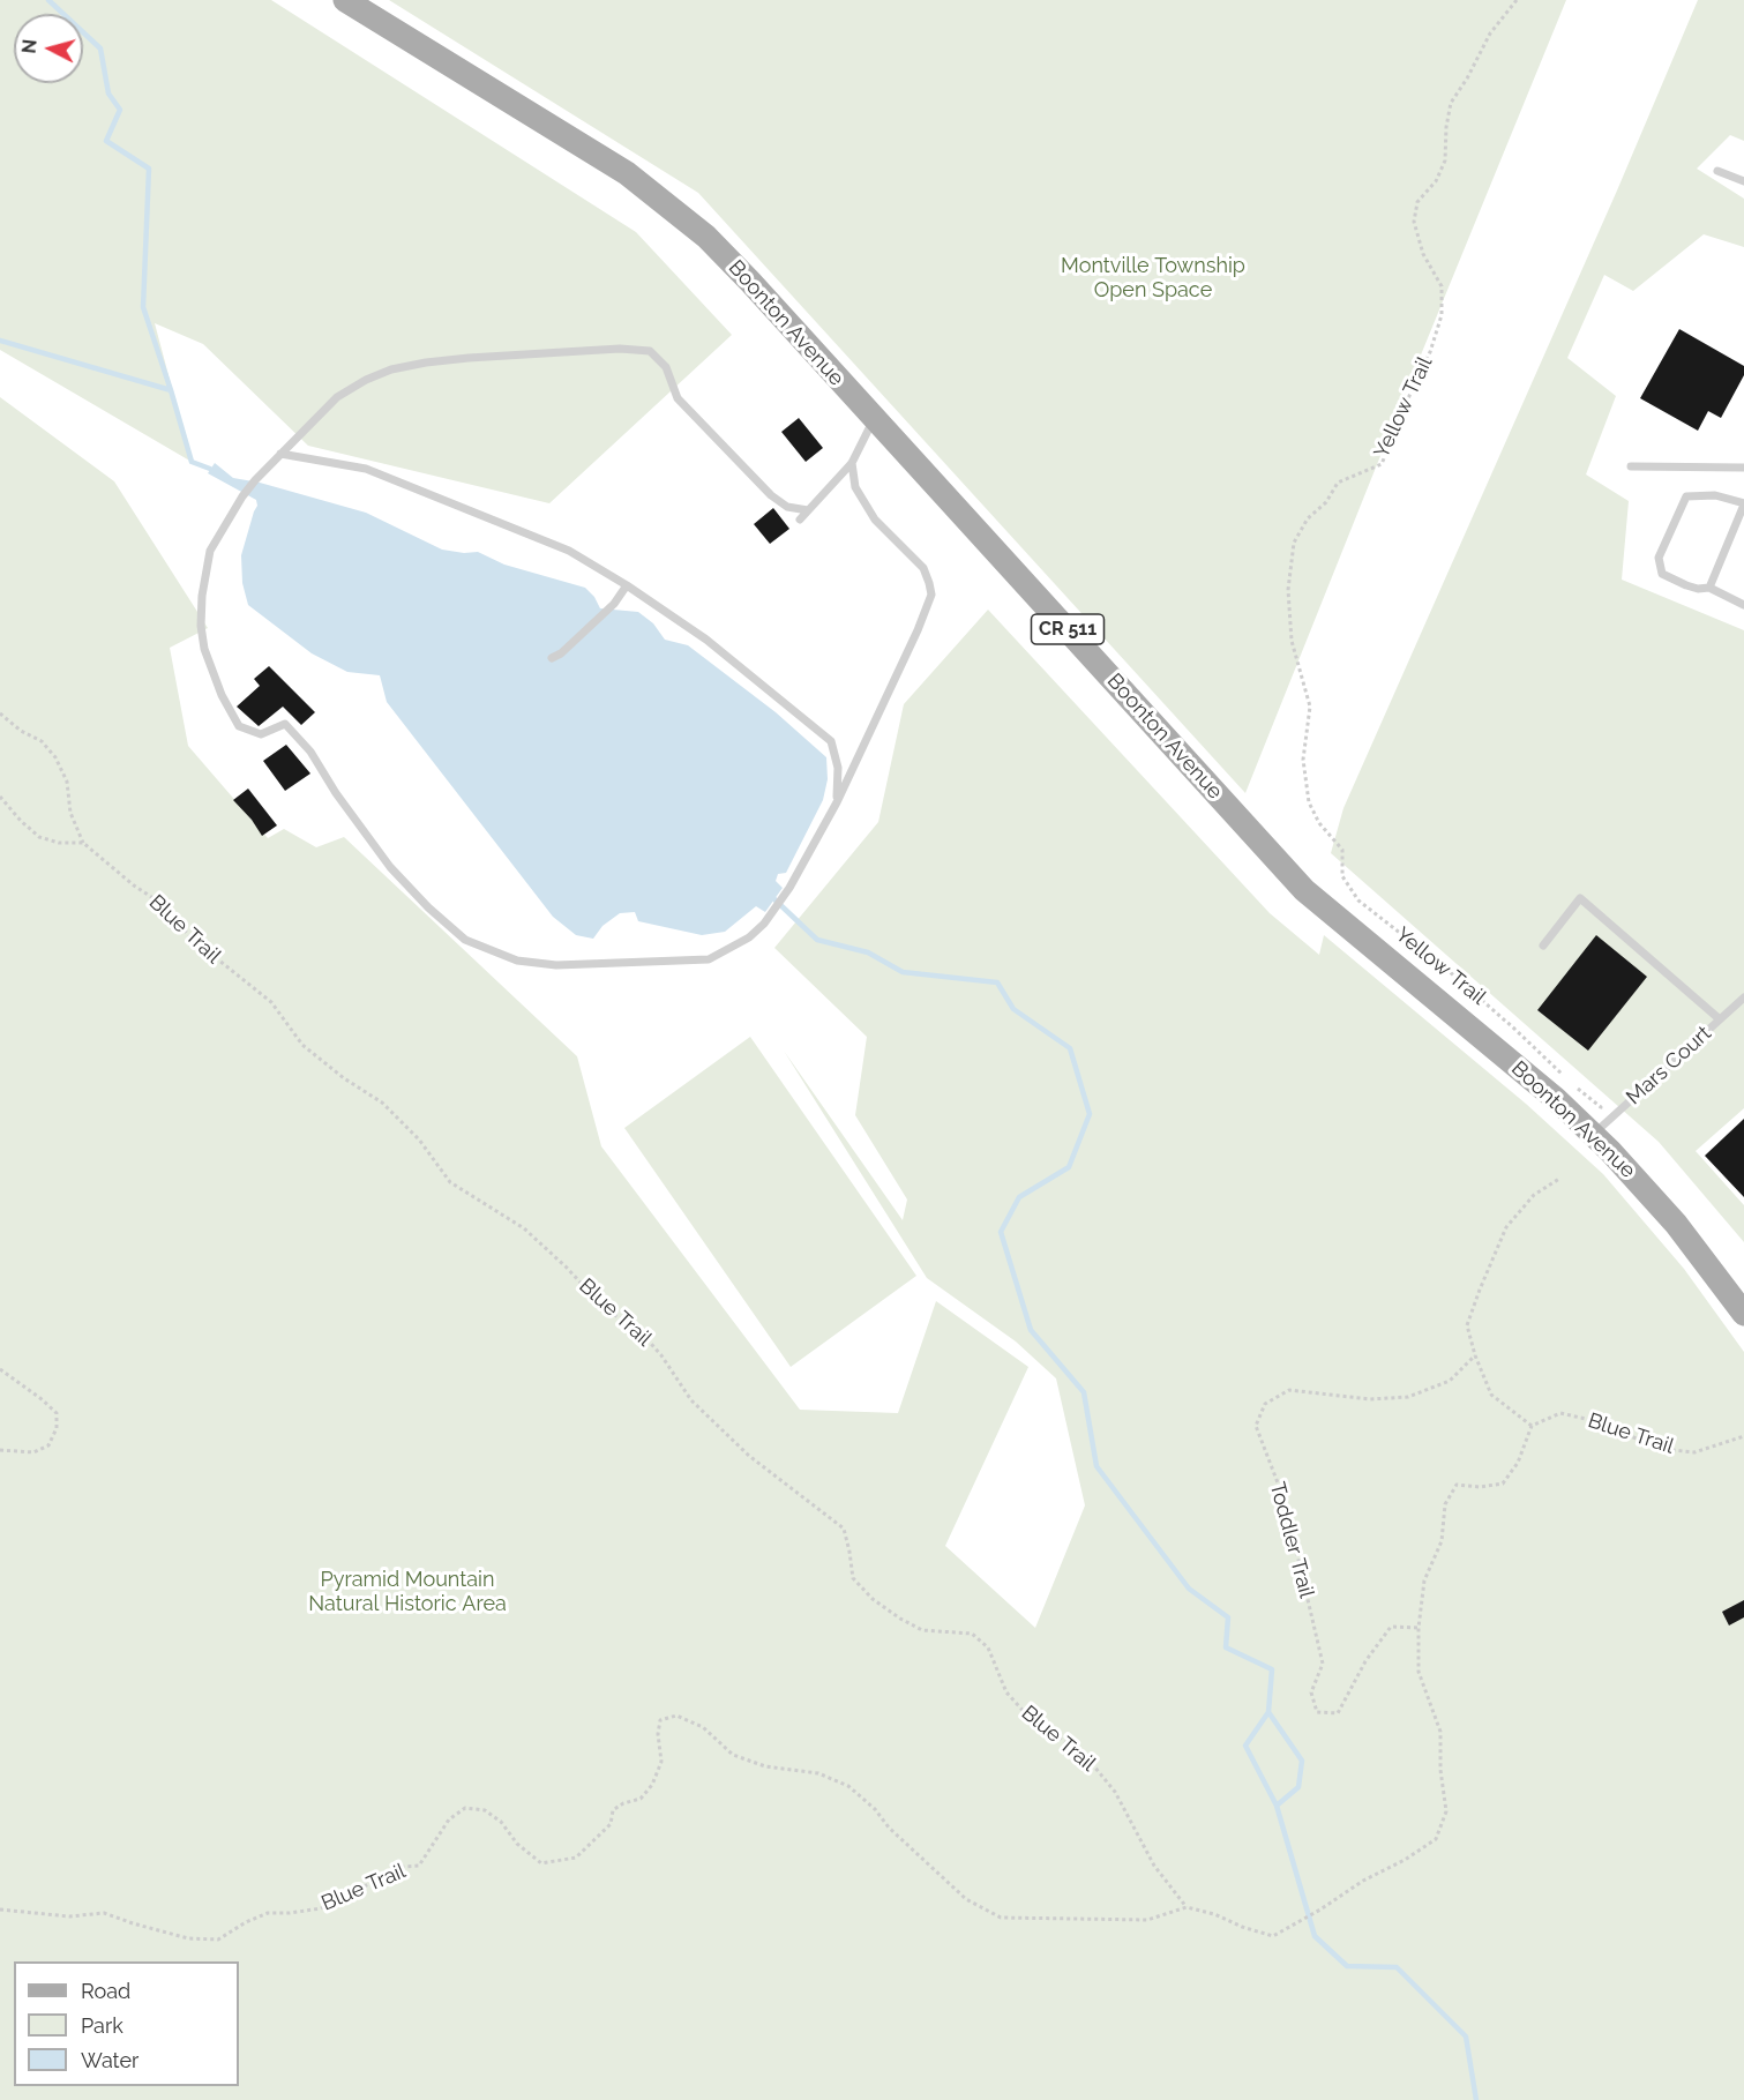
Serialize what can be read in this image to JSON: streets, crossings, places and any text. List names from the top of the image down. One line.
{"streets":{"main road":["Boonton Avenue","CR 511"],"lane":["Mars Court"],"path":["Yellow Trail","Blue Trail","Toddler Trail"]},"crossings":[["Boonton Avenue","Mars Court"]],"parks":["Montville Township Open Space","Pyramid Mountain Natural Historic Area"],"legend":["Road","Park","Water"],"north":"left"}
